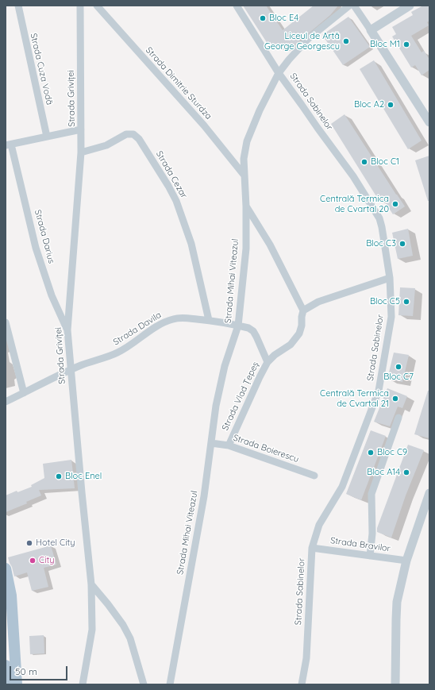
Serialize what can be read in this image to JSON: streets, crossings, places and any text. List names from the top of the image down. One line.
{"streets":{"street":["Strada Cuza Vodă","Strada Dimitrie Sturdza","Strada Griviței","Strada Sabinelor","Strada Cezar","Strada Darius","Strada Mihai Viteazul","Strada Davila","Strada Vlad Țepeș","Strada Boierescu","Strada Bravilor"]},"crossings":[["Strada Dimitrie Sturdza","Strada Mihai Viteazul"],["Strada Griviței","Strada Cezar"],["Strada Griviței","Strada Darius"],["Strada Griviței","Strada Davila"],["Strada Sabinelor","Strada Mihai Viteazul"],["Strada Sabinelor","Strada Bravilor"],["Strada Cezar","Strada Davila"],["Strada Mihai Viteazul","Strada Davila"],["Strada Mihai Viteazul","Strada Boierescu"],["Strada Davila","Strada Vlad Țepeș"],["Strada Vlad Țepeș","Strada Boierescu"]],"places":["Bloc E4","Liceul de Artă George Georgescu","Bloc M1","Bloc A2","Bloc C1","Centrală Termica de Cvartal 20","Bloc C3","Bloc C5","Bloc C7","Centrală Termica de Cvartal 21","Bloc C9","Bloc A14","Bloc Enel","Hotel City","City"],"scale_bar":"50 m"}
